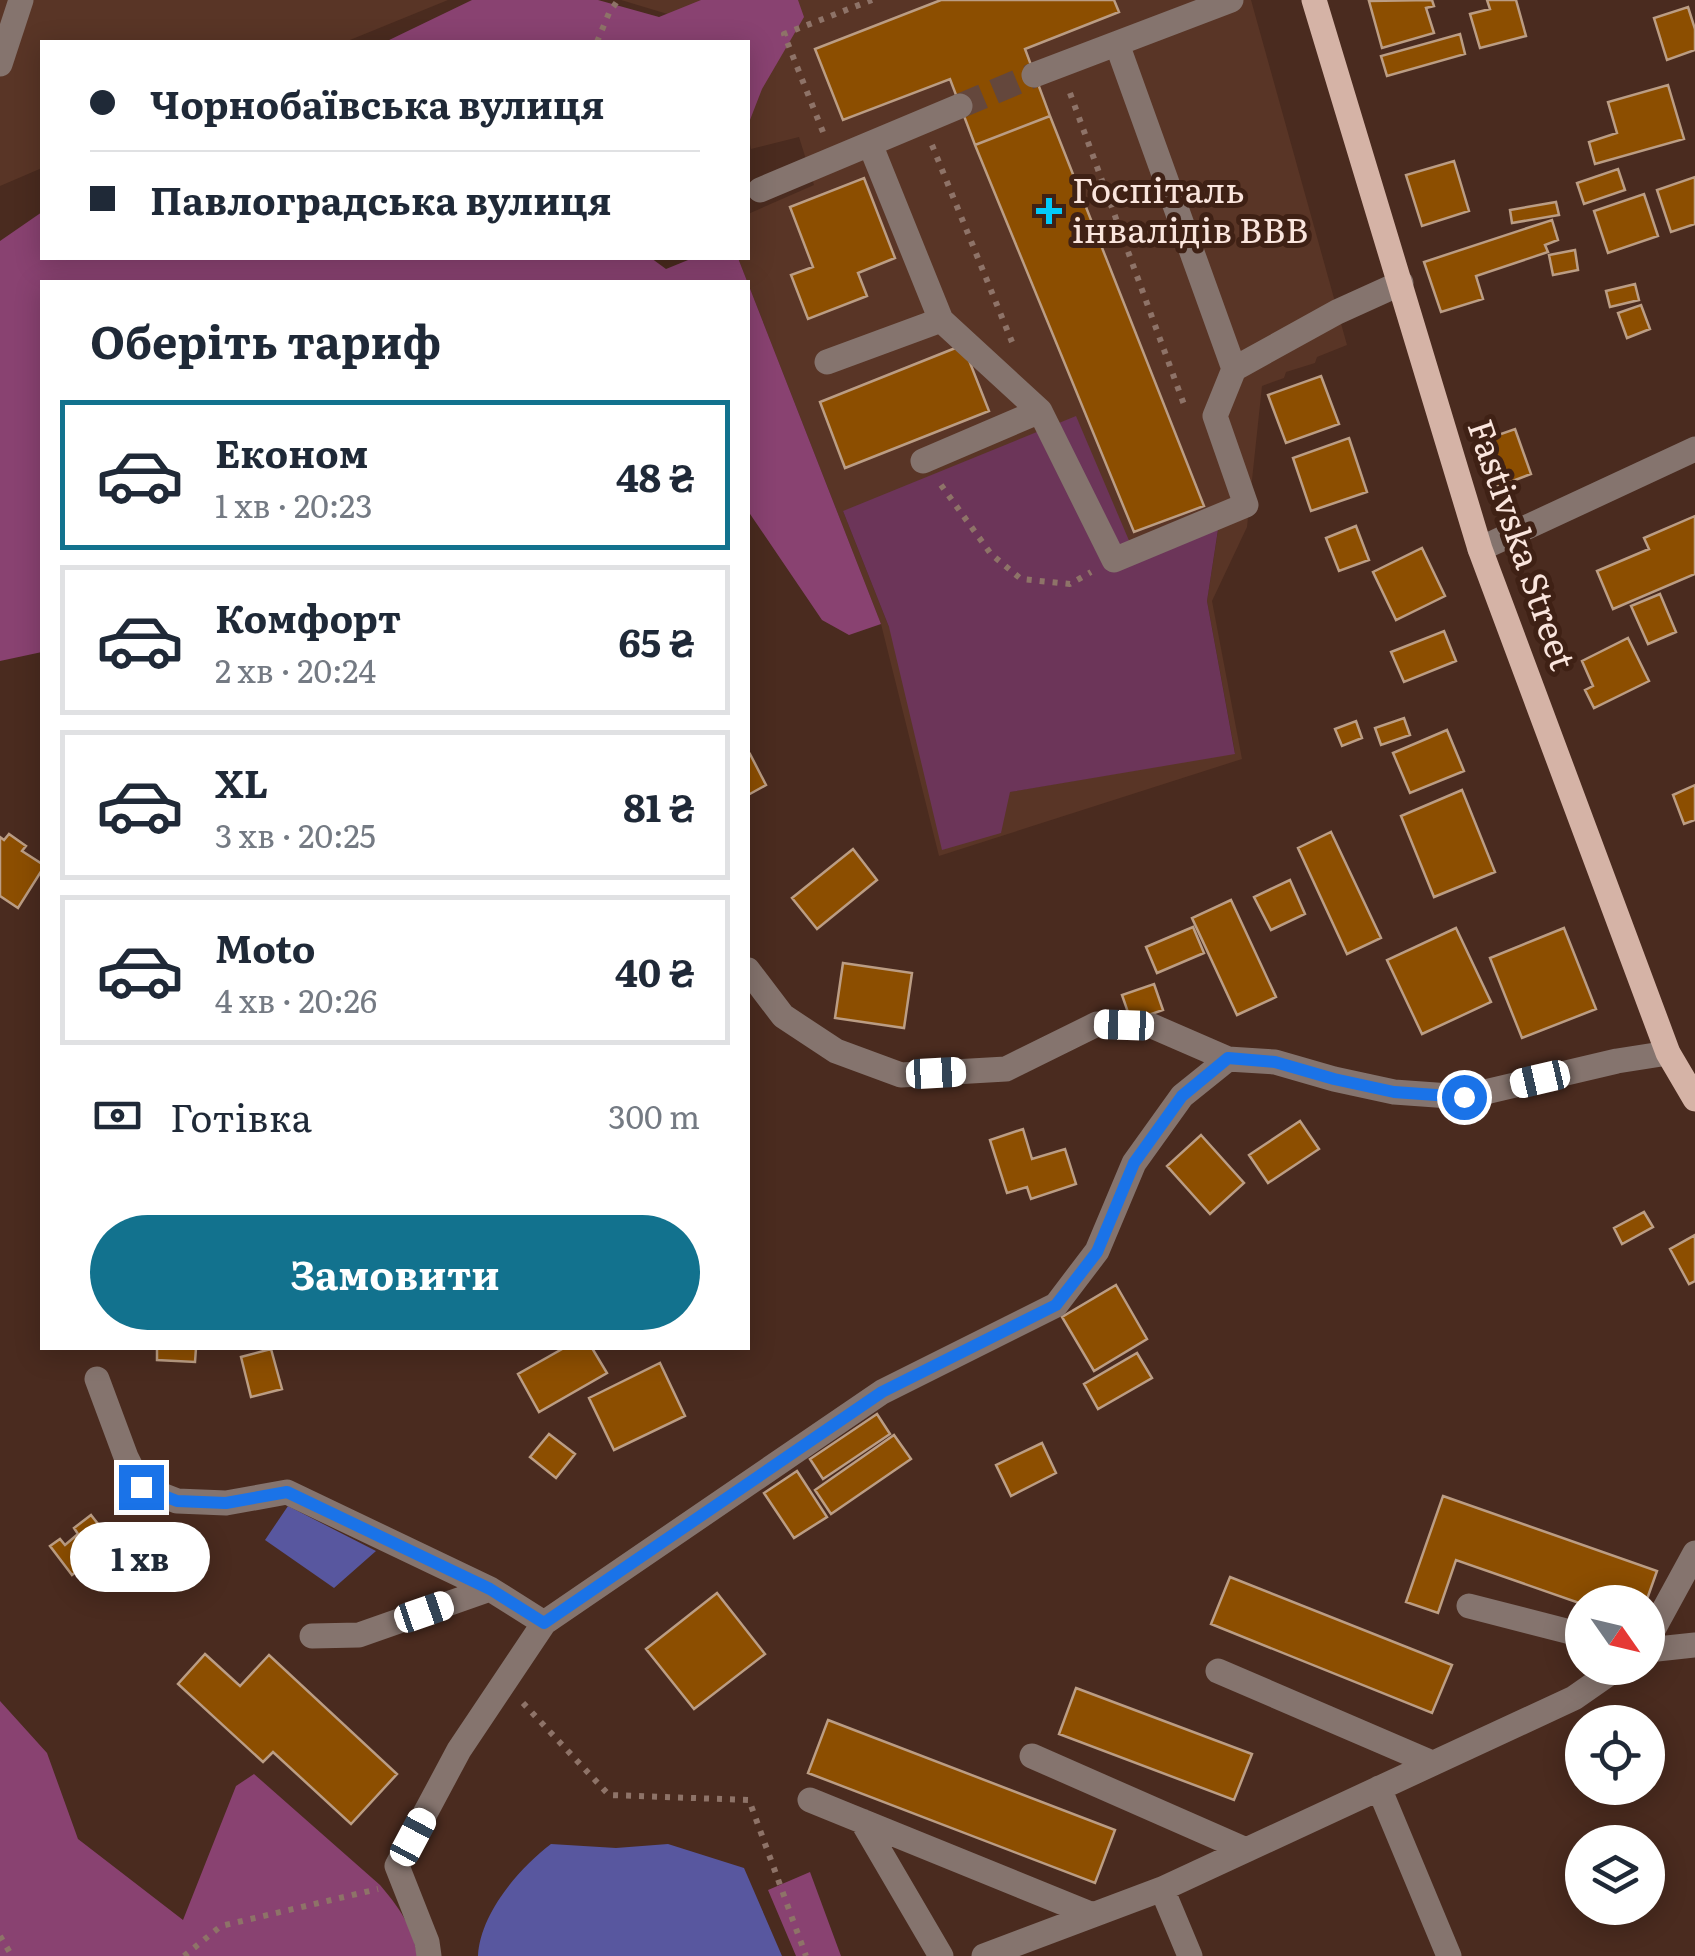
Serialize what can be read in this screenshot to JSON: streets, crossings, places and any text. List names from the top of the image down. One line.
{"streets":{"main road":["Fastivska Street"]},"places":{"health":["Госпіталь інвалідів ВВВ"]},"north":"bottom right","page":{"banner":["Чорнобаївська вулиця","Павлоградська вулиця"],"heading":"Оберіть тариф","list":[{"name":"Економ","note":"1 хв · 20:23","value":"48 ₴"},{"name":"Комфорт","note":"2 хв · 20:24","value":"65 ₴"},{"name":"XL","note":"3 хв · 20:25","value":"81 ₴"},{"name":"Moto","note":"4 хв · 20:26","value":"40 ₴"}],"pay":["Готівка","300 m"],"buttons":"Замовити","bubble":"1 хв"}}
